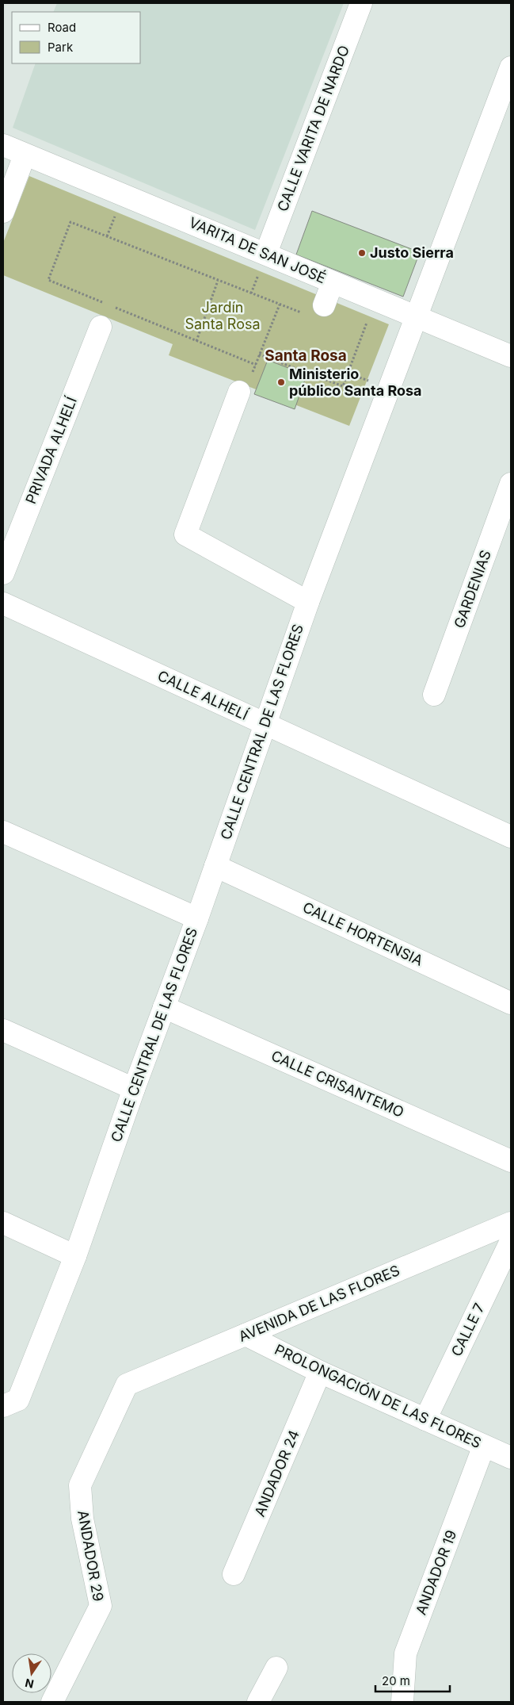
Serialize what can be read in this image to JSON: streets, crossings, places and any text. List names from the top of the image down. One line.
{"streets":{"street":["CALLE VARITA DE NARDO","VARITA DE SAN JOSÉ","PRIVADA ALHELÍ","GARDENIAS","CALLE ALHELÍ","CALLE CENTRAL DE LAS FLORES","CALLE HORTENSIA","CALLE CRISANTEMO","AVENIDA DE LAS FLORES","CALLE 7","PROLONGACIÓN DE LAS FLORES","ANDADOR 24","ANDADOR 29","ANDADOR 19"]},"crossings":[["CALLE VARITA DE NARDO","VARITA DE SAN JOSÉ"],["VARITA DE SAN JOSÉ","CALLE CENTRAL DE LAS FLORES"],["CALLE ALHELÍ","CALLE CENTRAL DE LAS FLORES"],["CALLE CENTRAL DE LAS FLORES","CALLE HORTENSIA"],["CALLE CENTRAL DE LAS FLORES","CALLE CRISANTEMO"],["AVENIDA DE LAS FLORES","PROLONGACIÓN DE LAS FLORES"],["AVENIDA DE LAS FLORES","ANDADOR 29"],["CALLE 7","PROLONGACIÓN DE LAS FLORES"],["PROLONGACIÓN DE LAS FLORES","ANDADOR 24"],["PROLONGACIÓN DE LAS FLORES","ANDADOR 19"]],"districts":["Santa Rosa"],"parks":["Jardín Santa Rosa"],"places":["Justo Sierra","Ministerio público Santa Rosa"],"legend":["Road","Park"],"scale_bar":"20 m","north":"bottom"}
